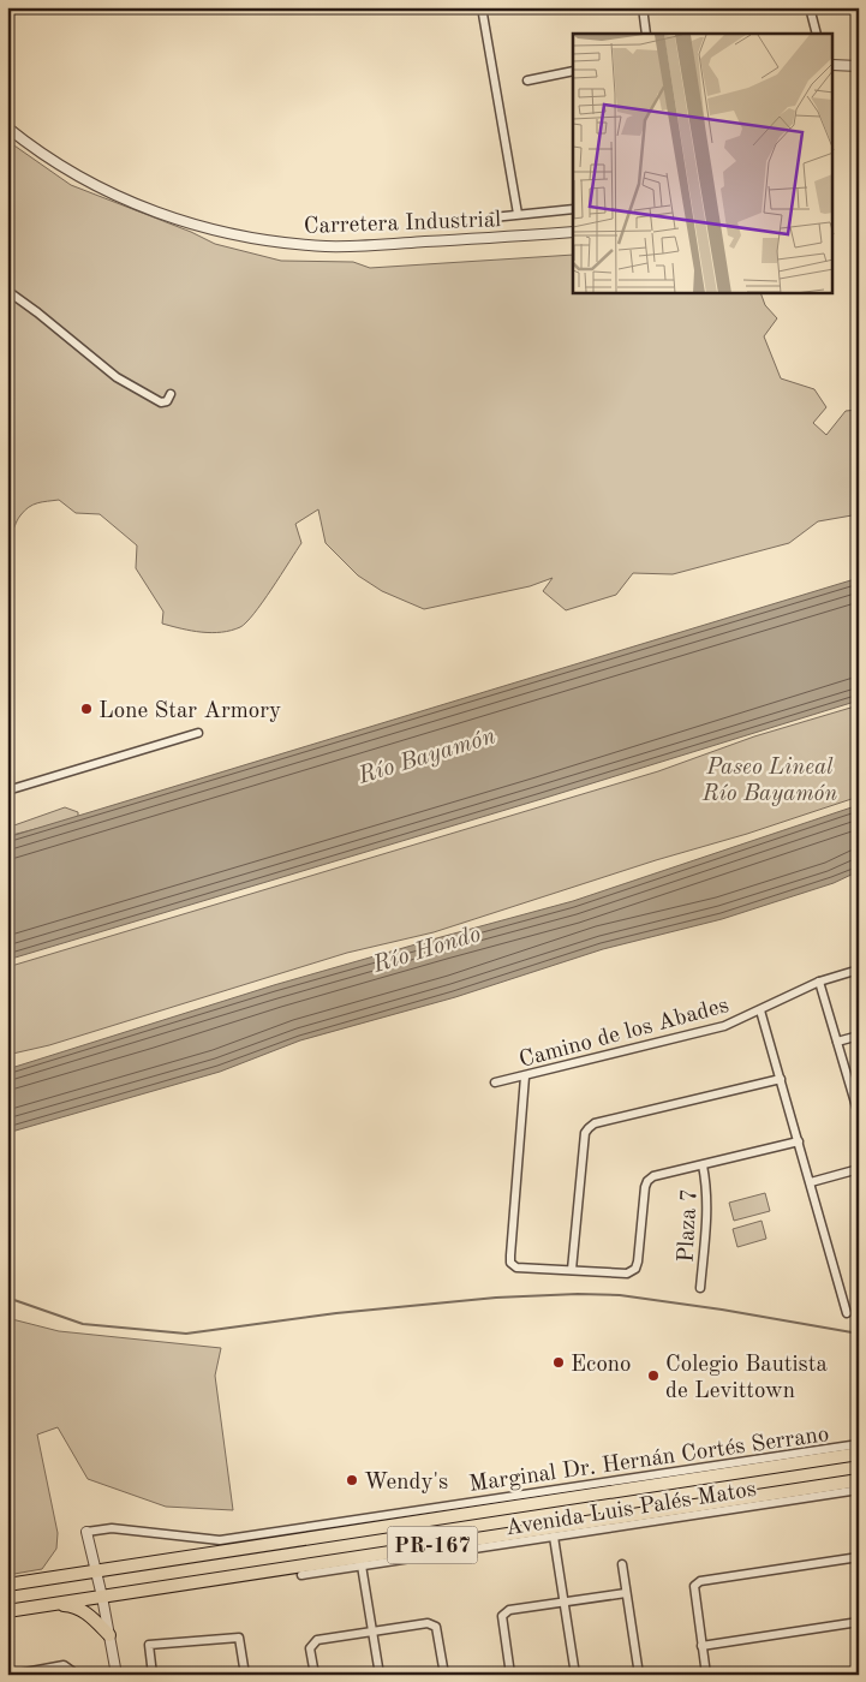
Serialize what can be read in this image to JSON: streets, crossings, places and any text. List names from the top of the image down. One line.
{"streets":{"main road":["PR-167"],"street":["Carretera Industrial","Camino de los Abades","Plaza 7","Marginal Dr. Hernán Cortés Serrano","Avenida Luis Palés Matos"]},"water":["Río Bayamón","Río Hondo"],"parks":["Paseo Lineal Río Bayamón"],"places":["Lone Star Armory","Econo","Colegio Bautista de Levittown","Wendy's"]}
